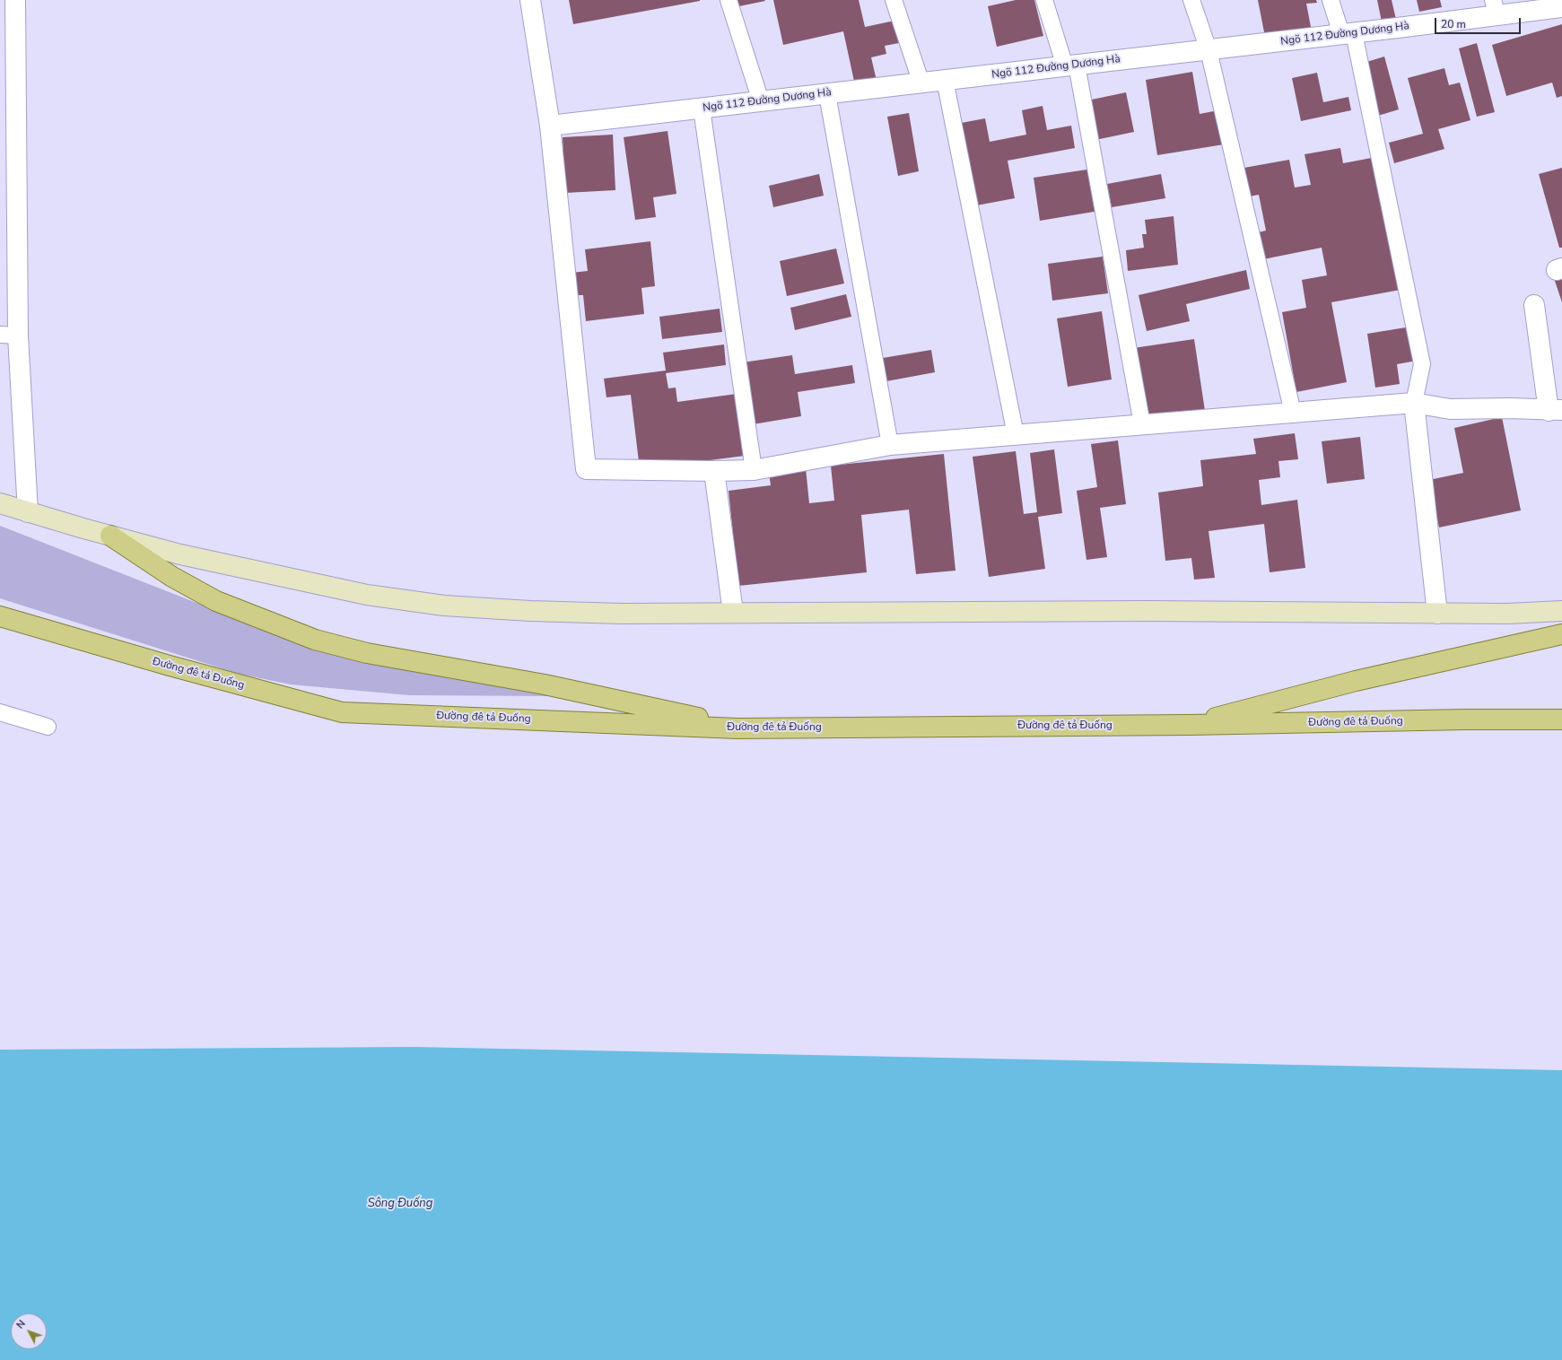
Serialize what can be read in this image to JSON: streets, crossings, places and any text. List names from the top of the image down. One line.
{"streets":{"main road":["Đường đê tả Đuống"],"street":["Ngõ 112 Đường Dương Hà"]},"water":["Sông Đuống"],"scale_bar":"20 m","north":"top left"}
